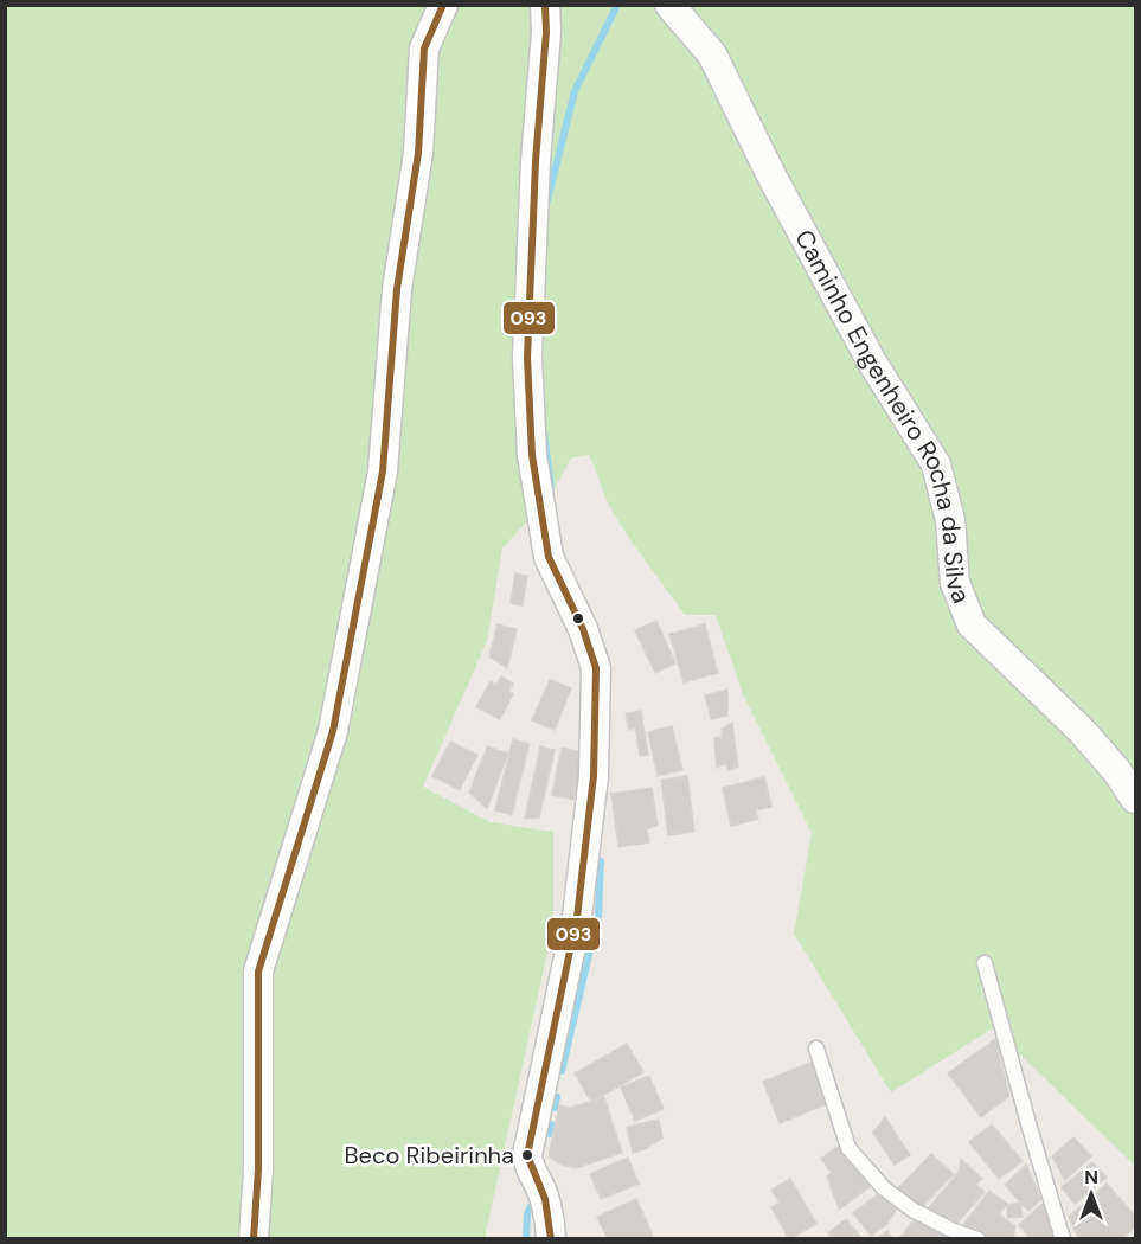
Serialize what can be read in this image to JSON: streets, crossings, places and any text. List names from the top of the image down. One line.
{"streets":{"street":["Caminho Engenheiro Rocha da Silva"]},"places":["Beco Ribeirinha"],"lines":["transit line 093"],"north":"top"}
